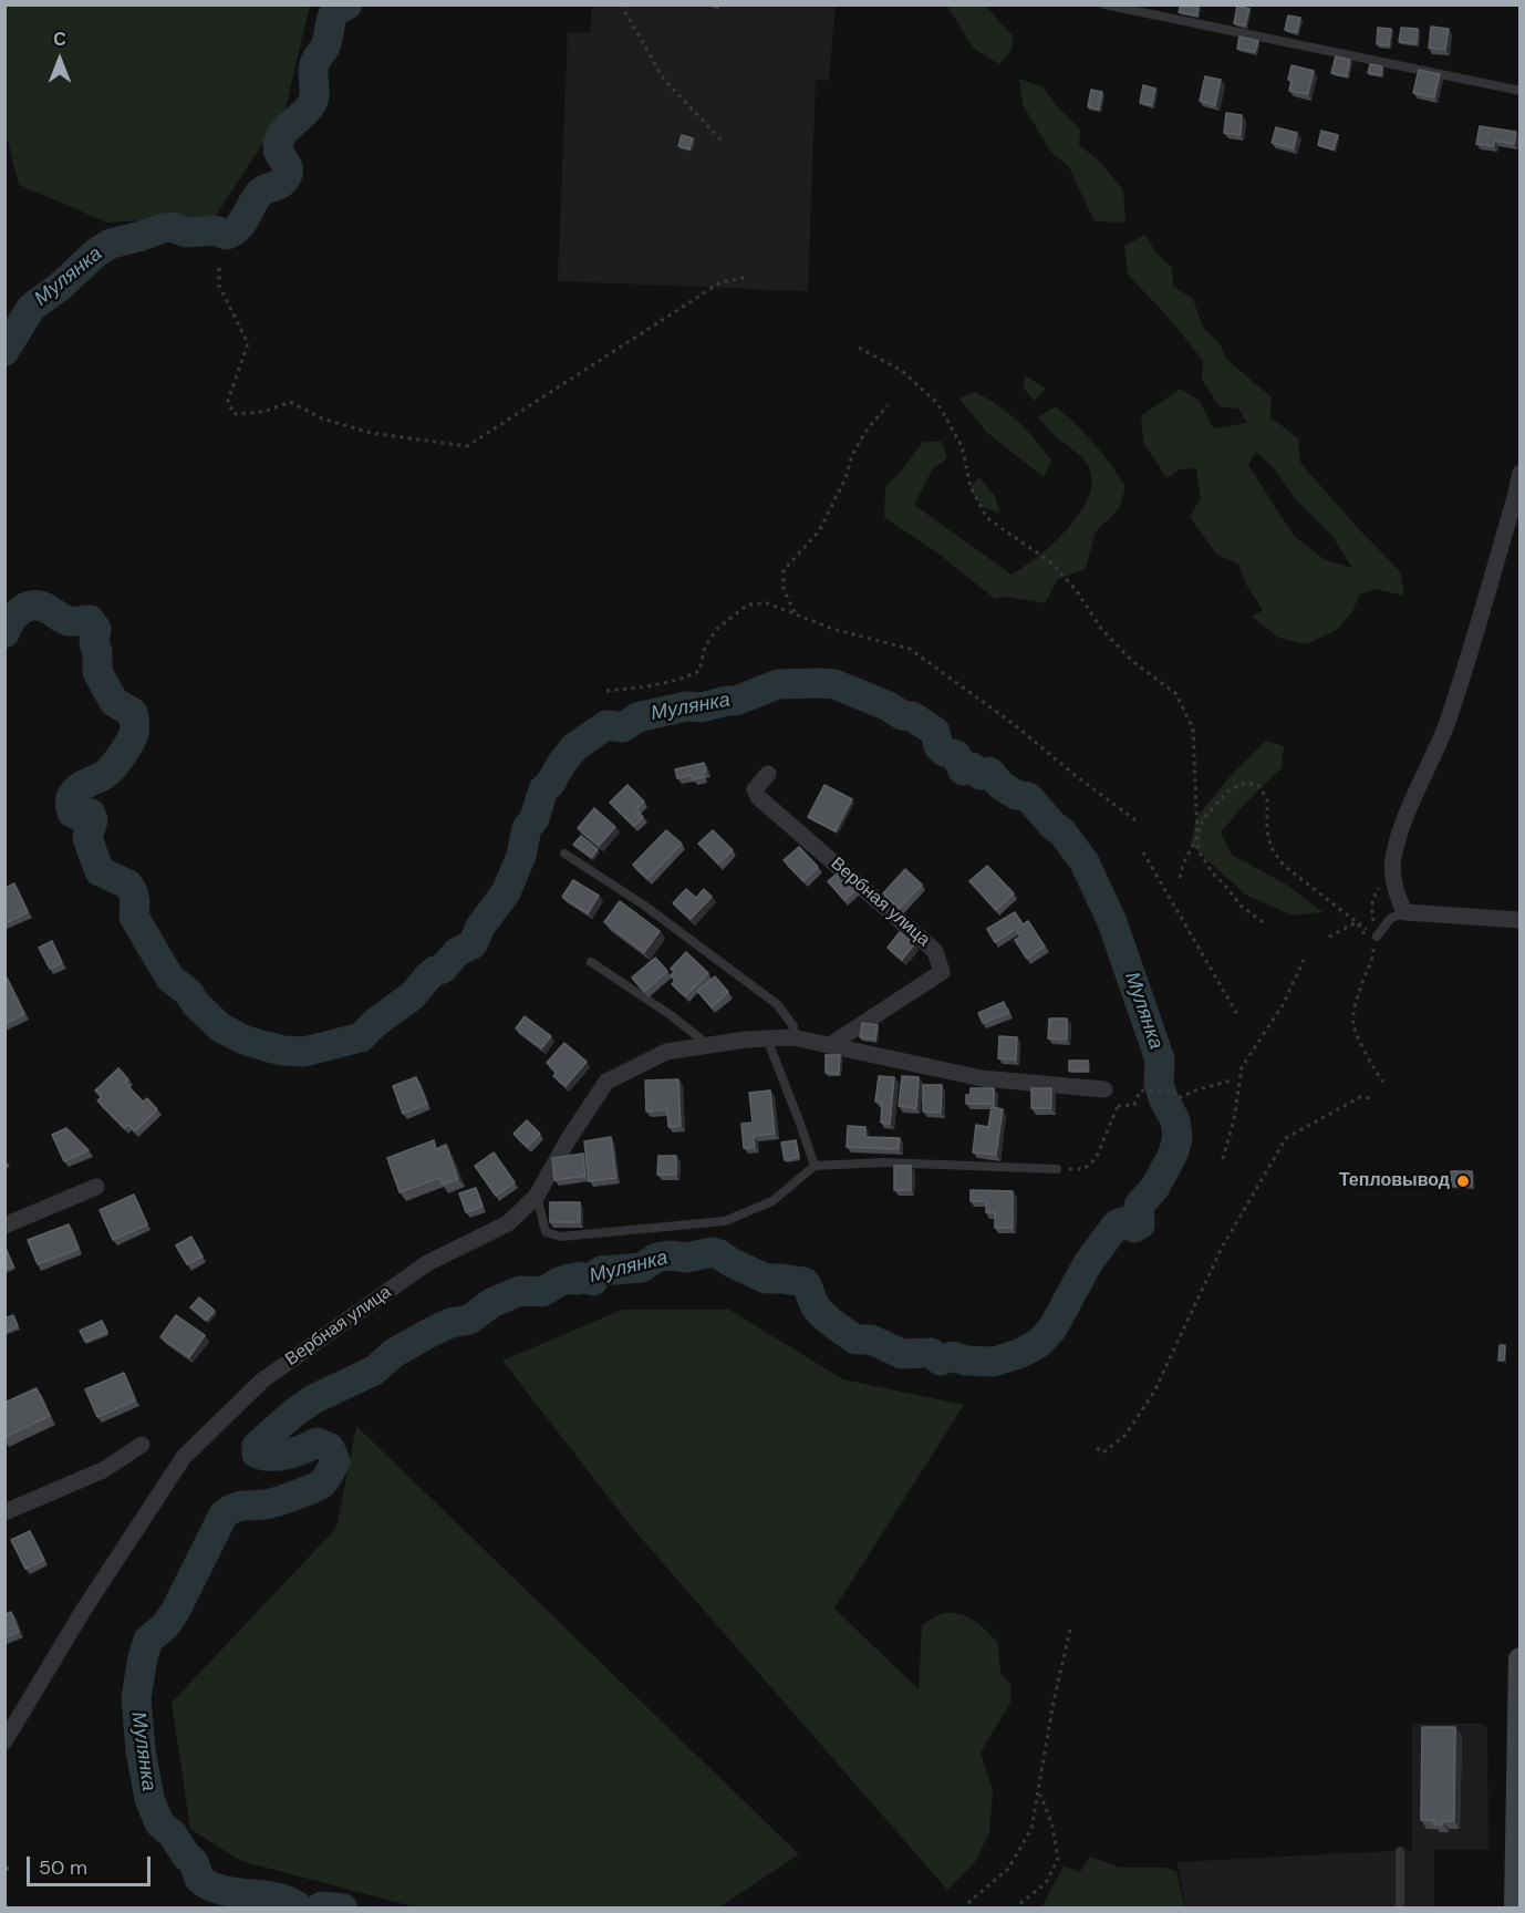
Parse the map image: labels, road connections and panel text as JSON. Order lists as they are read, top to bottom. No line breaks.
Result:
{"streets":{"street":["Вербная улица"]},"water":["Мулянка"],"places":["Тепловывод"],"scale_bar":"50 m","north":"top"}
